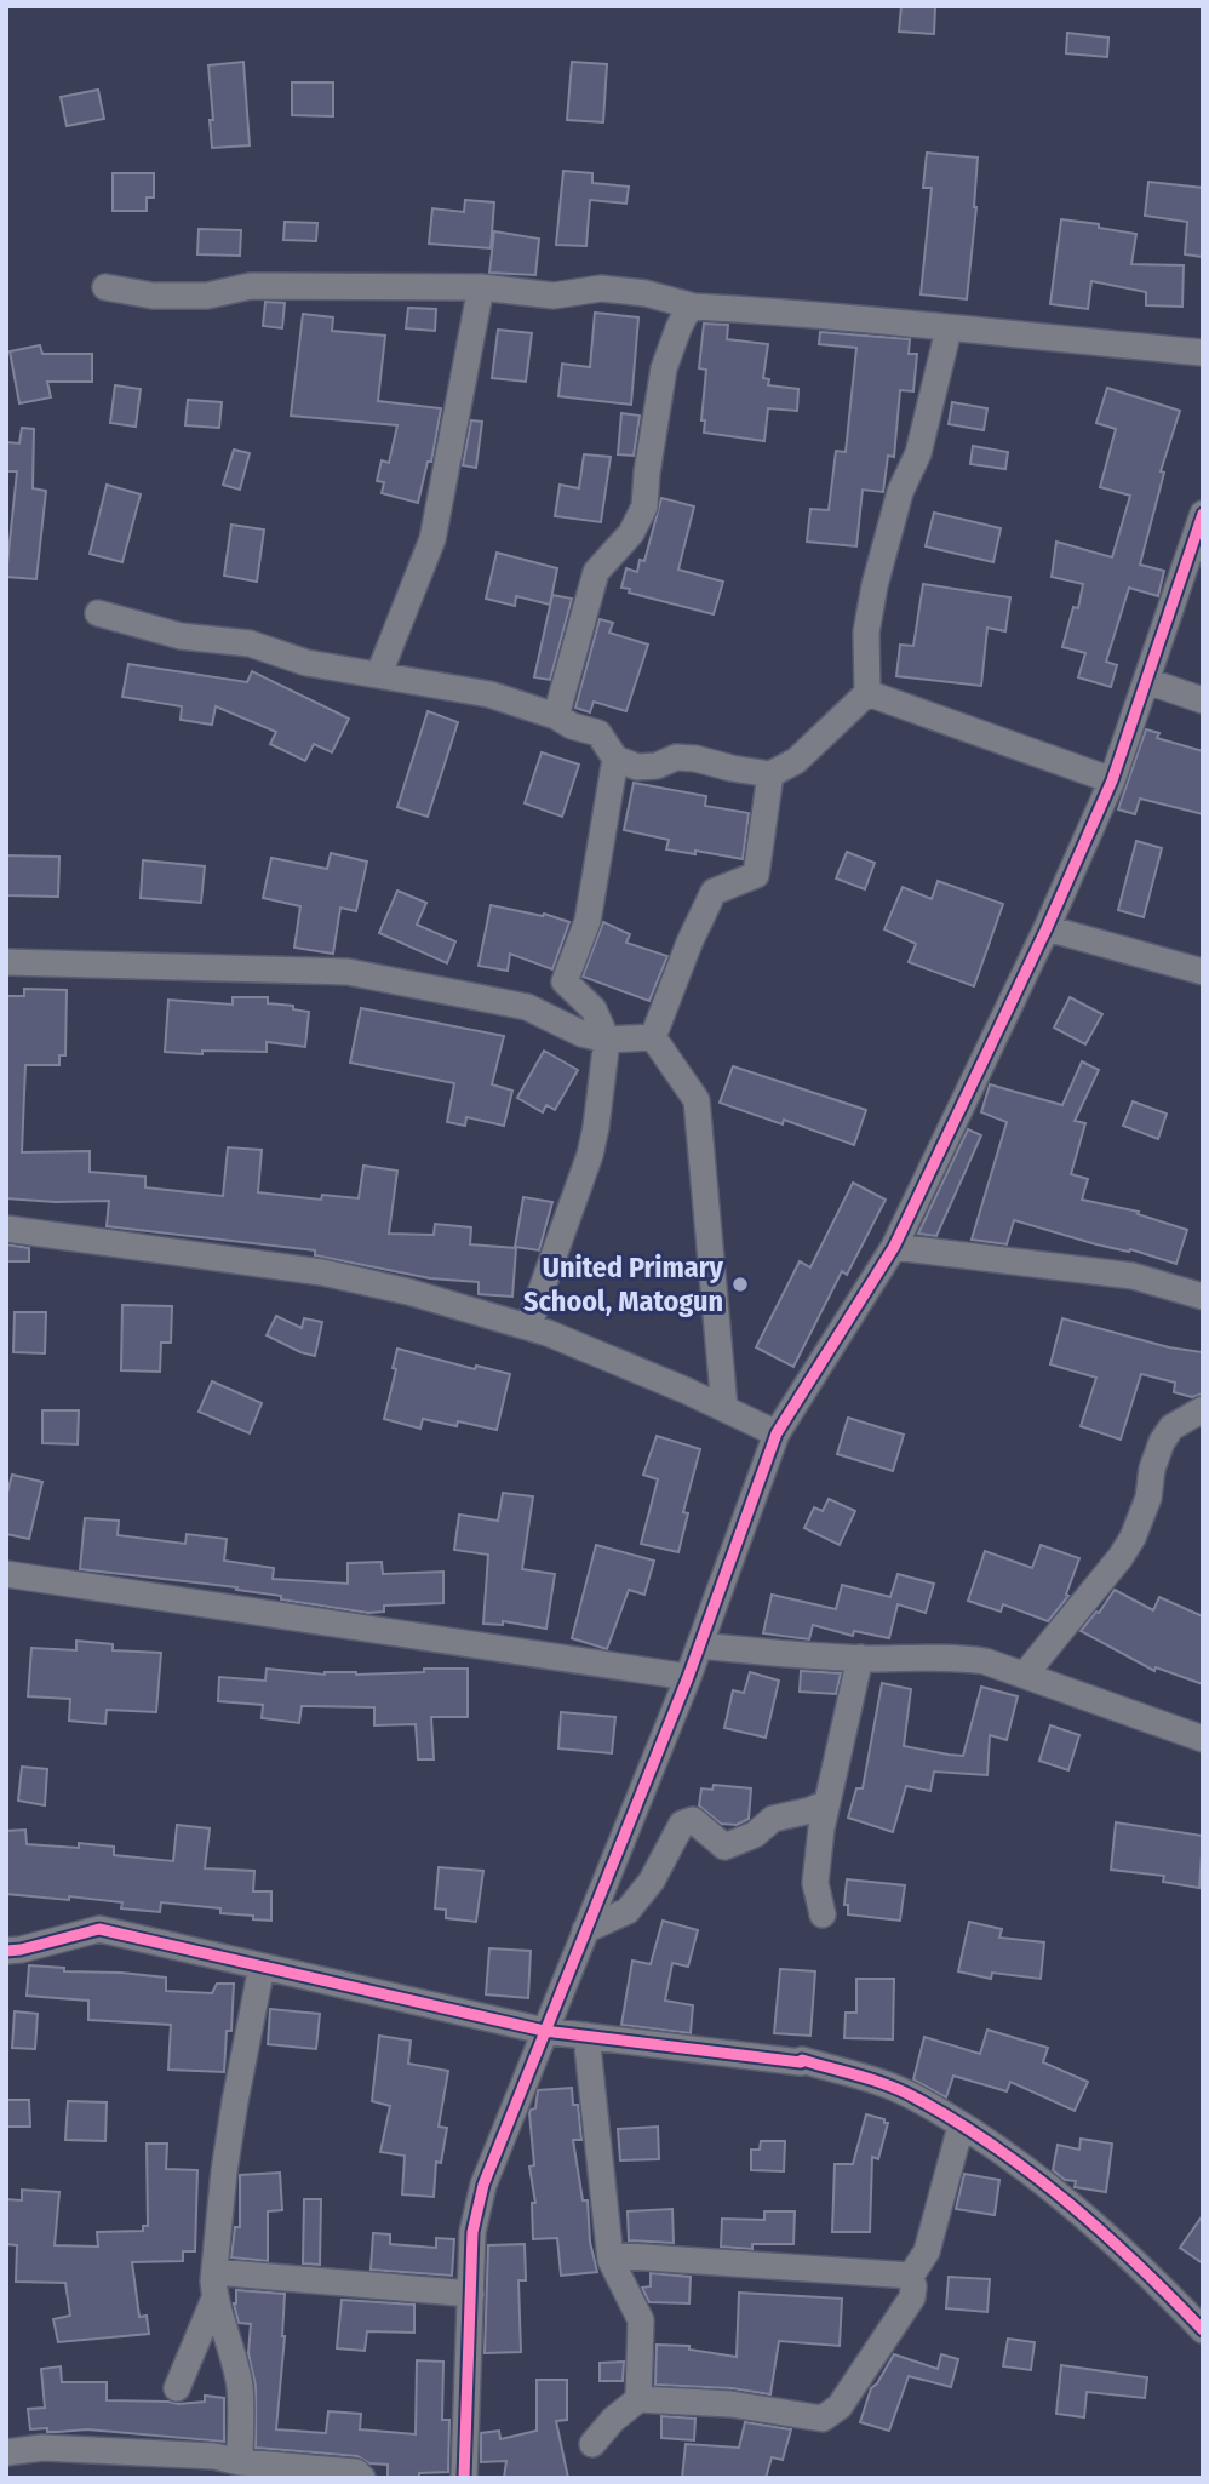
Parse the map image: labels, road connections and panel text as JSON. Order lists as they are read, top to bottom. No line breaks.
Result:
{"places":["United Primary School, Matogun"]}
